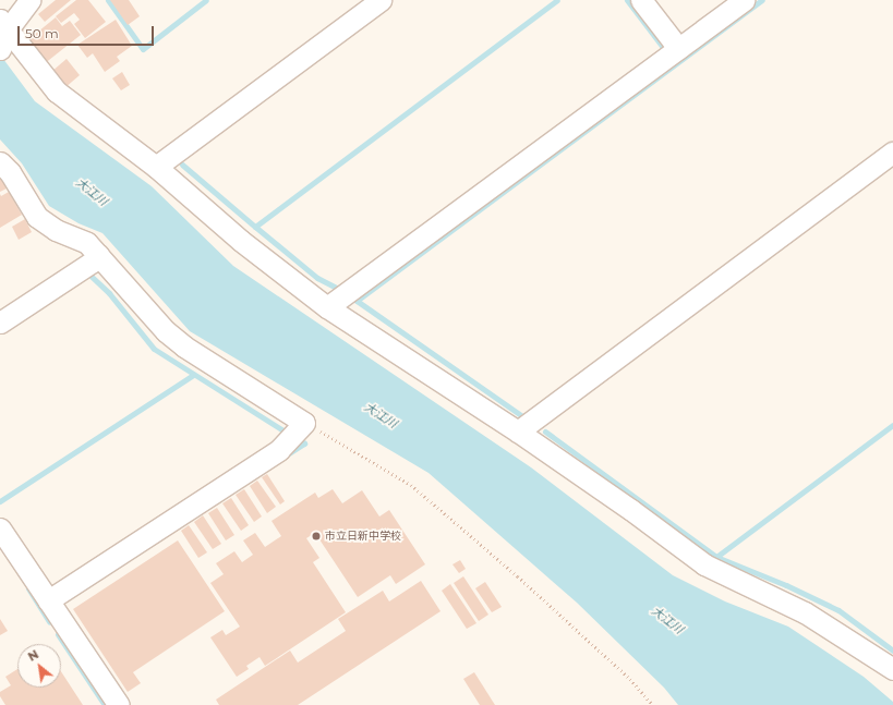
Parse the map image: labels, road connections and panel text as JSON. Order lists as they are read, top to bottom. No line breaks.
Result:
{"water":["大江川"],"places":["市立日新中学校"],"scale_bar":"50 m","north":"top left"}
